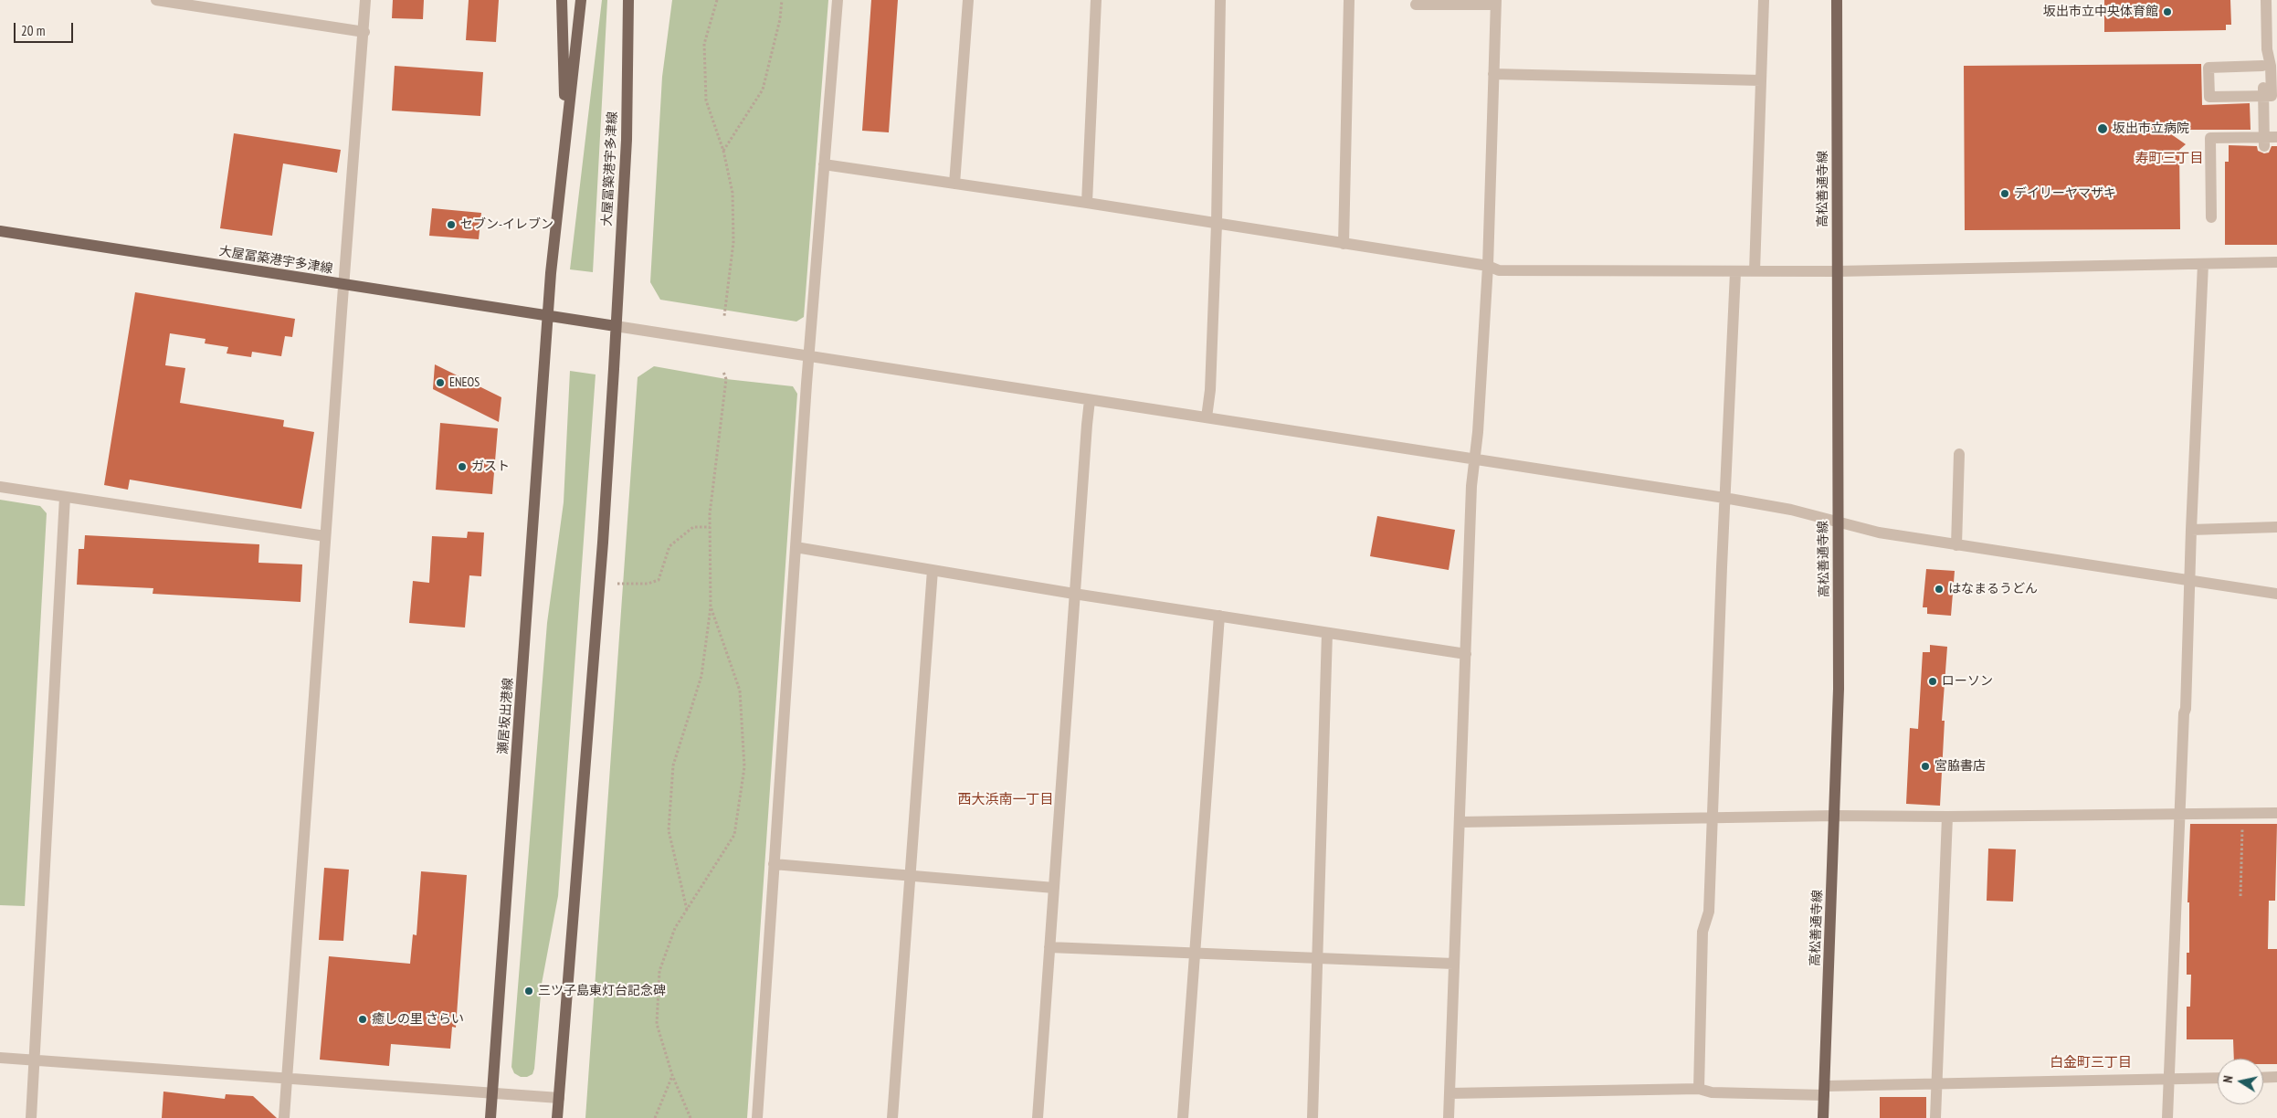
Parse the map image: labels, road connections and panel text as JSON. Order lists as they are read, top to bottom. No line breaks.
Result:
{"streets":{"main road":["大屋冨築港宇多津線","高松善通寺線","瀬居坂出港線"]},"crossings":[["大屋冨築港宇多津線","瀬居坂出港線"]],"districts":["寿町三丁目","西大浜南一丁目","白金町三丁目"],"places":["坂出市立中央体育館","坂出市立病院","デイリーヤマザキ","セブン-イレブン","ENEOS","ガスト","はなまるうどん","ローソン","宮脇書店","三ツ子島東灯台記念碑","癒しの里 さらい"],"scale_bar":"20 m","north":"left"}
